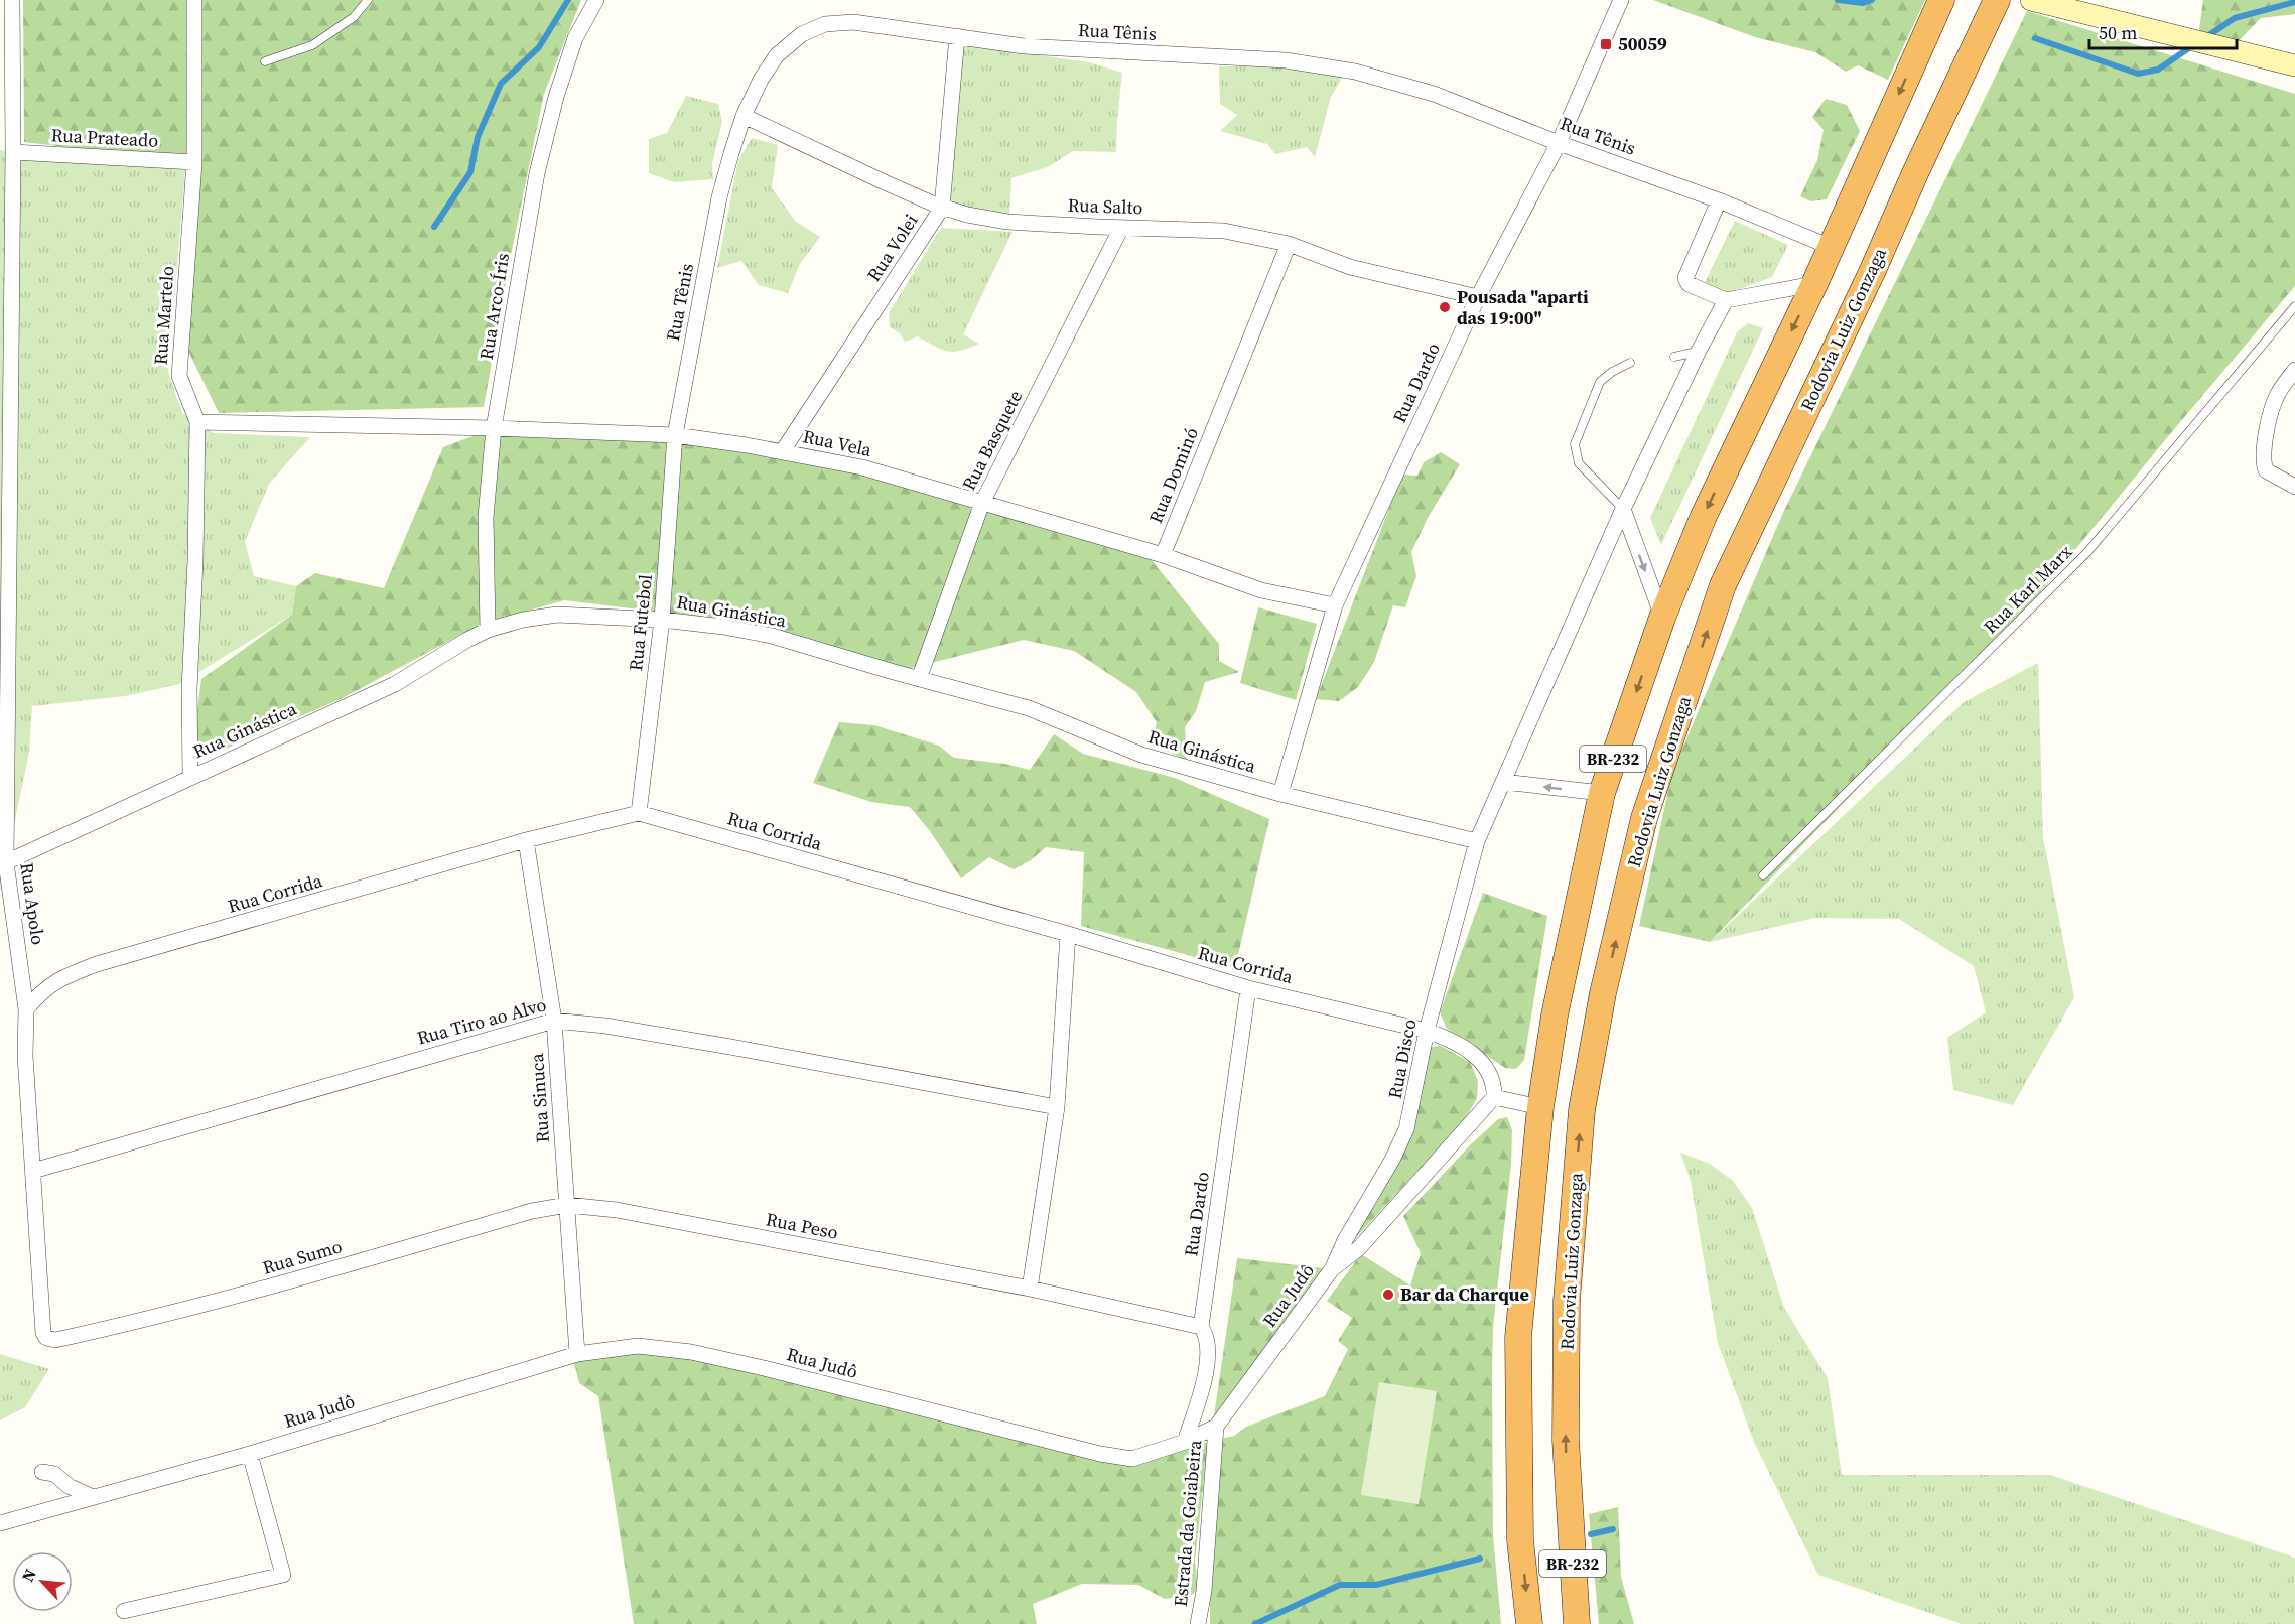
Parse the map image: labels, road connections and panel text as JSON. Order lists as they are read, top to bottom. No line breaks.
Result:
{"streets":{"highway":["Rodovia Luiz Gonzaga","BR-232"],"street":["Rua Tênis","Rua Prateado","Rua Salto","Rua Volei","Rua Arco-Íris","Rua Martelo","Rua Dardo","Rua Basquete","Rua Vela","Rua Dominó","Rua Ginástica","Rua Futebol","Rua Corrida","Rua Apolo","Rua Tiro ao Alvo","Rua Disco","Rua Sinuca","Rua Peso","Rua Sumo","Rua Judô","Estrada da Goiabeira"],"lane":["Rua Karl Marx"]},"crossings":[["Rua Tênis","Rua Salto"],["Rua Tênis","Rua Volei"],["Rua Tênis","Rua Dardo"],["Rua Tênis","Rua Vela"],["Rua Tênis","Rua Futebol"],["Rua Tênis","BR-232"],["Rua Prateado","Rua Martelo"],["Rua Prateado","Rua Apolo"],["Rua Salto","Rua Volei"],["Rua Salto","Rua Dardo"],["Rua Salto","Rua Basquete"],["Rua Salto","Rua Dominó"],["Rua Volei","Rua Vela"],["Rua Arco-Íris","Rua Vela"],["Rua Arco-Íris","Rua Ginástica"],["Rua Martelo","Rua Vela"],["Rua Martelo","Rua Ginástica"],["Rua Dardo","Rua Ginástica"],["Rua Dardo","Rua Corrida"],["Rua Dardo","Rua Peso"],["Rua Dardo","Rua Judô"],["Rua Basquete","Rua Vela"],["Rua Basquete","Rua Ginástica"],["Rua Vela","Rua Dominó"],["Rua Vela","Rua Futebol"],["Rua Ginástica","Rua Futebol"],["Rua Ginástica","Rua Apolo"],["Rua Ginástica","Rua Disco"],["Rua Futebol","Rua Corrida"],["Rua Corrida","Rua Apolo"],["Rua Corrida","Rua Disco"],["Rua Corrida","Rua Sinuca"],["Rua Corrida","Rua Judô"],["Rua Apolo","Rua Tiro ao Alvo"],["Rua Apolo","Rua Sumo"],["Rua Tiro ao Alvo","Rua Sinuca"],["Rua Disco","Rua Judô"],["Rua Sinuca","Rua Peso"],["Rua Sinuca","Rua Sumo"],["Rua Sinuca","Rua Judô"],["Rua Peso","Rua Sumo"],["Rua Judô","Estrada da Goiabeira"]],"places":{"transit":["50059"],"other":["Pousada \"aparti das 19:00\"","Bar da Charque"]},"scale_bar":"50 m","north":"top left"}
